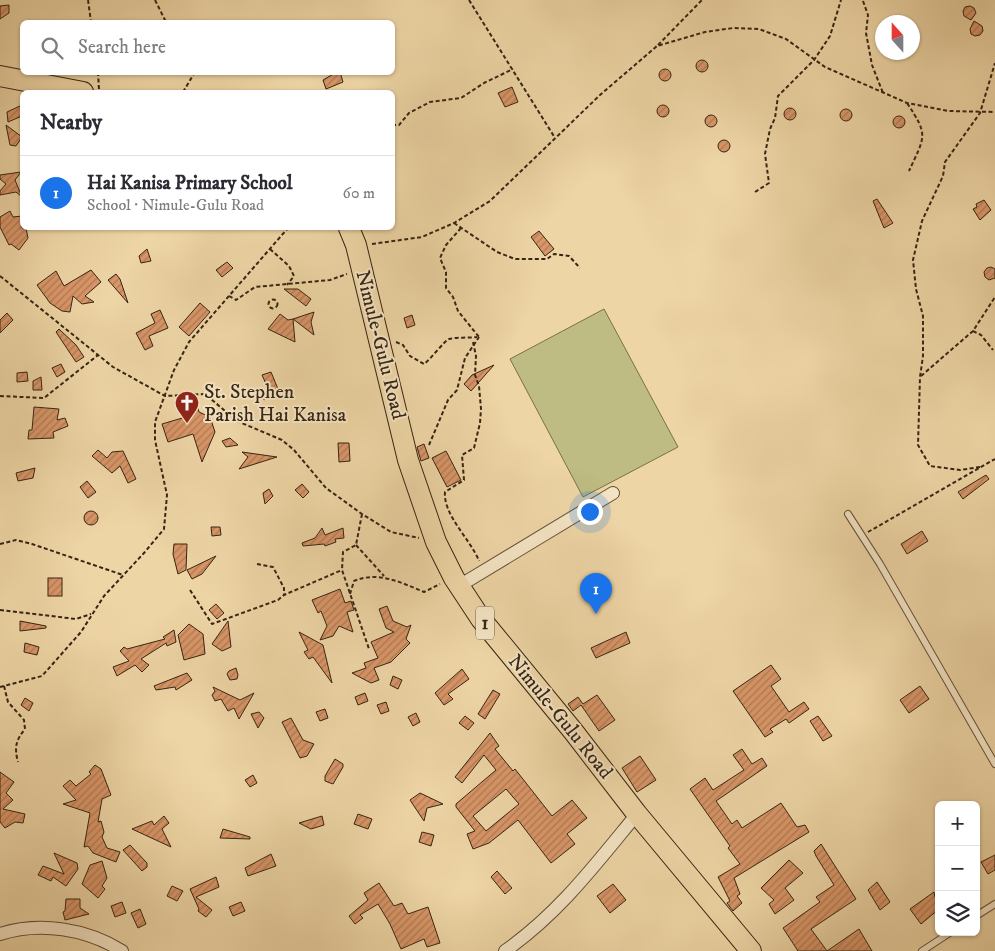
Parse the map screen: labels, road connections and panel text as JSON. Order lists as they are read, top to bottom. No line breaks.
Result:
{"streets":{"main road":["Nimule-Gulu Road","1"]},"places":{"church":["St. Stephen Parish Hai Kanisa"]},"north":"top","page":{"search":"Search here","heading":"Nearby","list":[{"mark":"1","name":"Hai Kanisa Primary School","note":"School · Nimule-Gulu Road","value":"60 m"}],"pins":"1","map_buttons":["+","−"]}}
